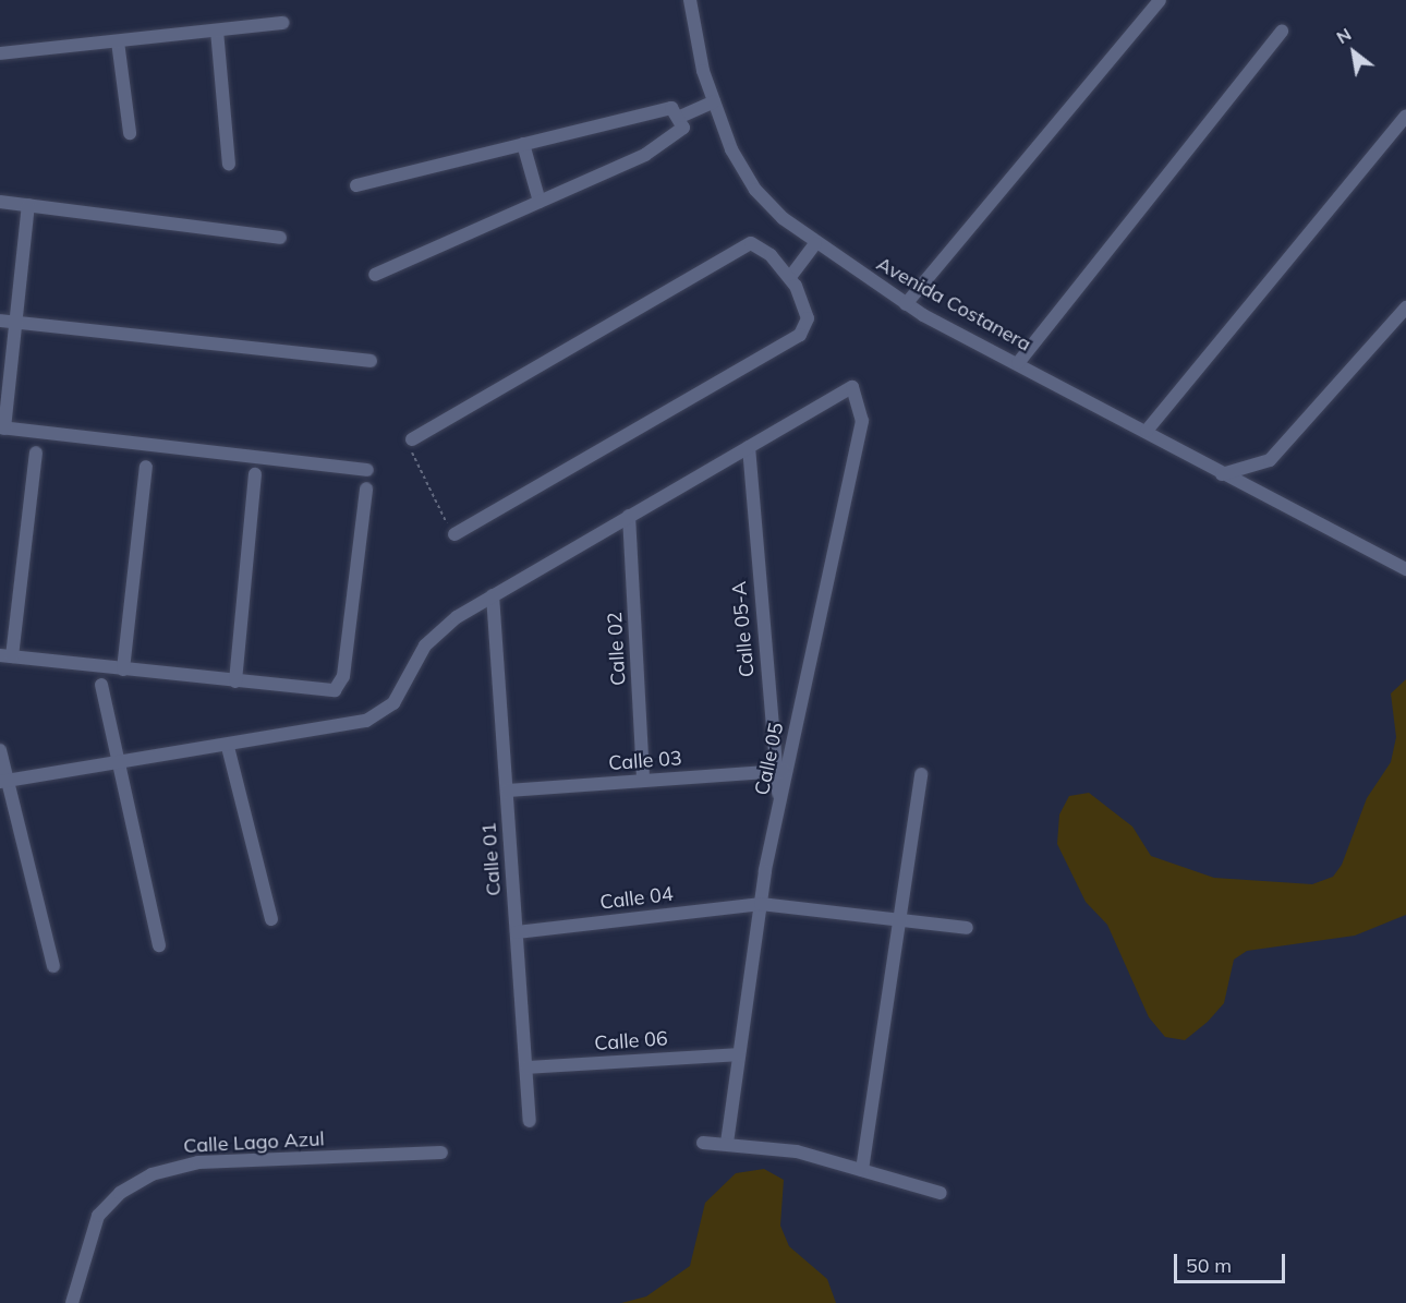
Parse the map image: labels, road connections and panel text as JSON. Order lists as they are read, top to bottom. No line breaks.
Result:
{"streets":{"street":["Avenida Costanera","Calle 05-A","Calle 02","Calle 05","Calle 03","Calle 01","Calle 04","Calle 06","Calle Lago Azul"]},"crossings":[["Calle 05-A","Calle 05"],["Calle 05-A","Calle 03"],["Calle 02","Calle 03"],["Calle 05","Calle 03"],["Calle 05","Calle 04"],["Calle 05","Calle 06"],["Calle 03","Calle 01"],["Calle 01","Calle 04"],["Calle 01","Calle 06"]],"scale_bar":"50 m","north":"top left"}
